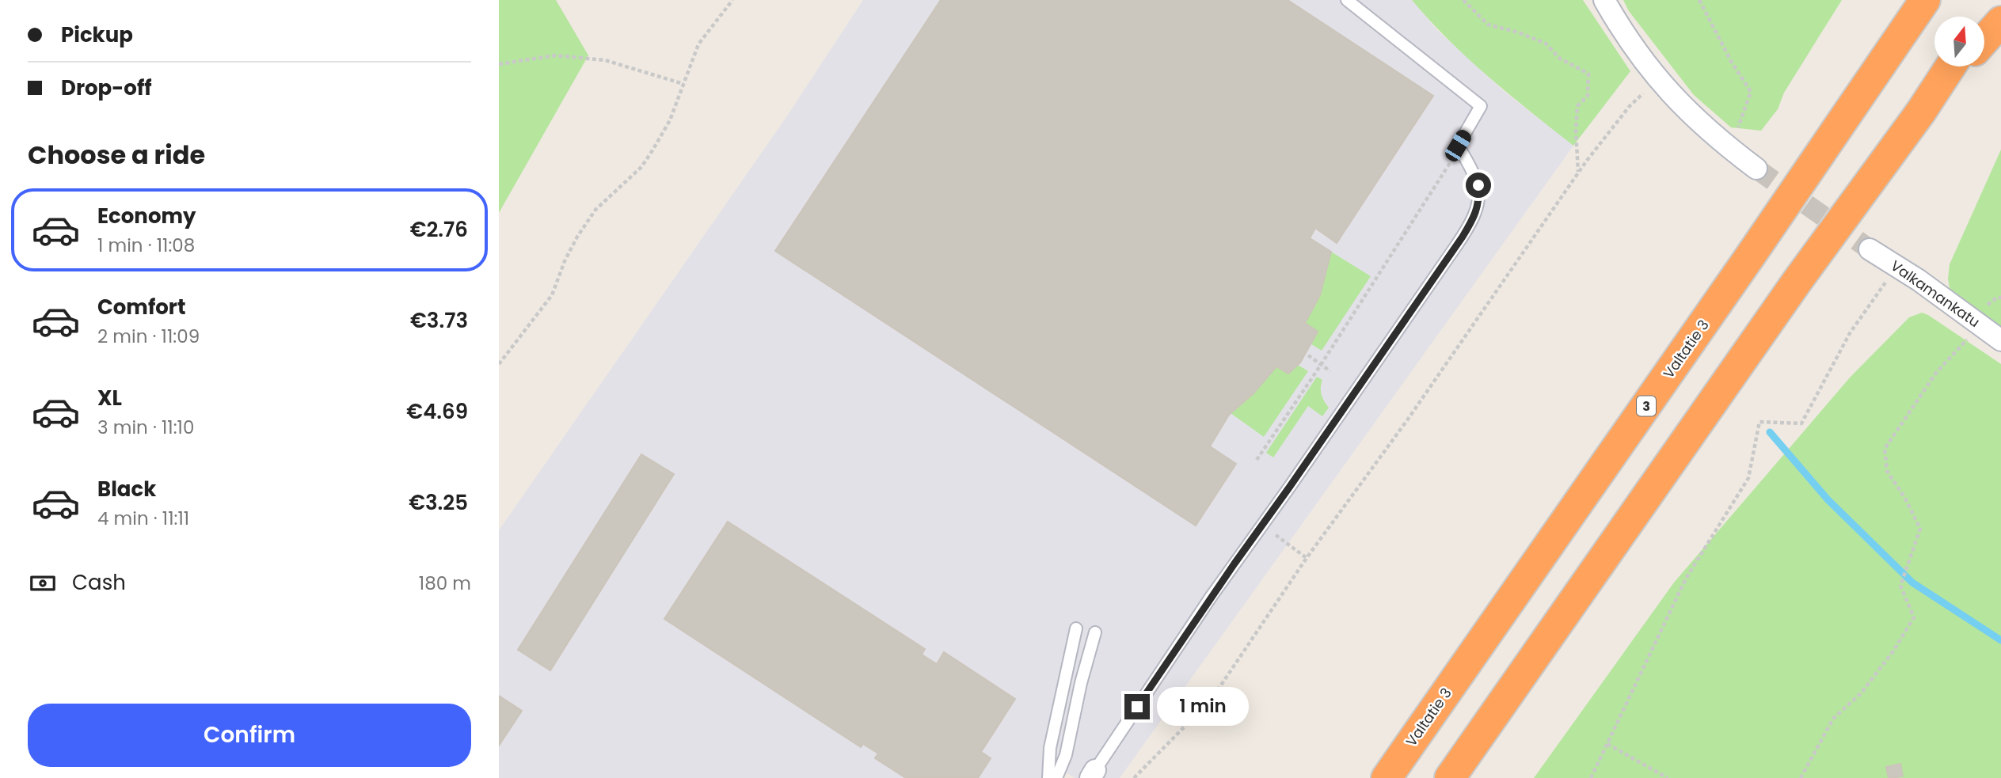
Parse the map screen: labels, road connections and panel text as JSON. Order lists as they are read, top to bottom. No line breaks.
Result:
{"streets":{"highway":["Valtatie 3","3"],"street":["Valkamankatu"]},"north":"top","page":{"banner":["Pickup","Drop-off"],"heading":"Choose a ride","list":[{"name":"Economy","note":"1 min · 11:08","value":"€2.76"},{"name":"Comfort","note":"2 min · 11:09","value":"€3.73"},{"name":"XL","note":"3 min · 11:10","value":"€4.69"},{"name":"Black","note":"4 min · 11:11","value":"€3.25"}],"pay":["Cash","180 m"],"bubble":"1 min","buttons":"Confirm"}}
